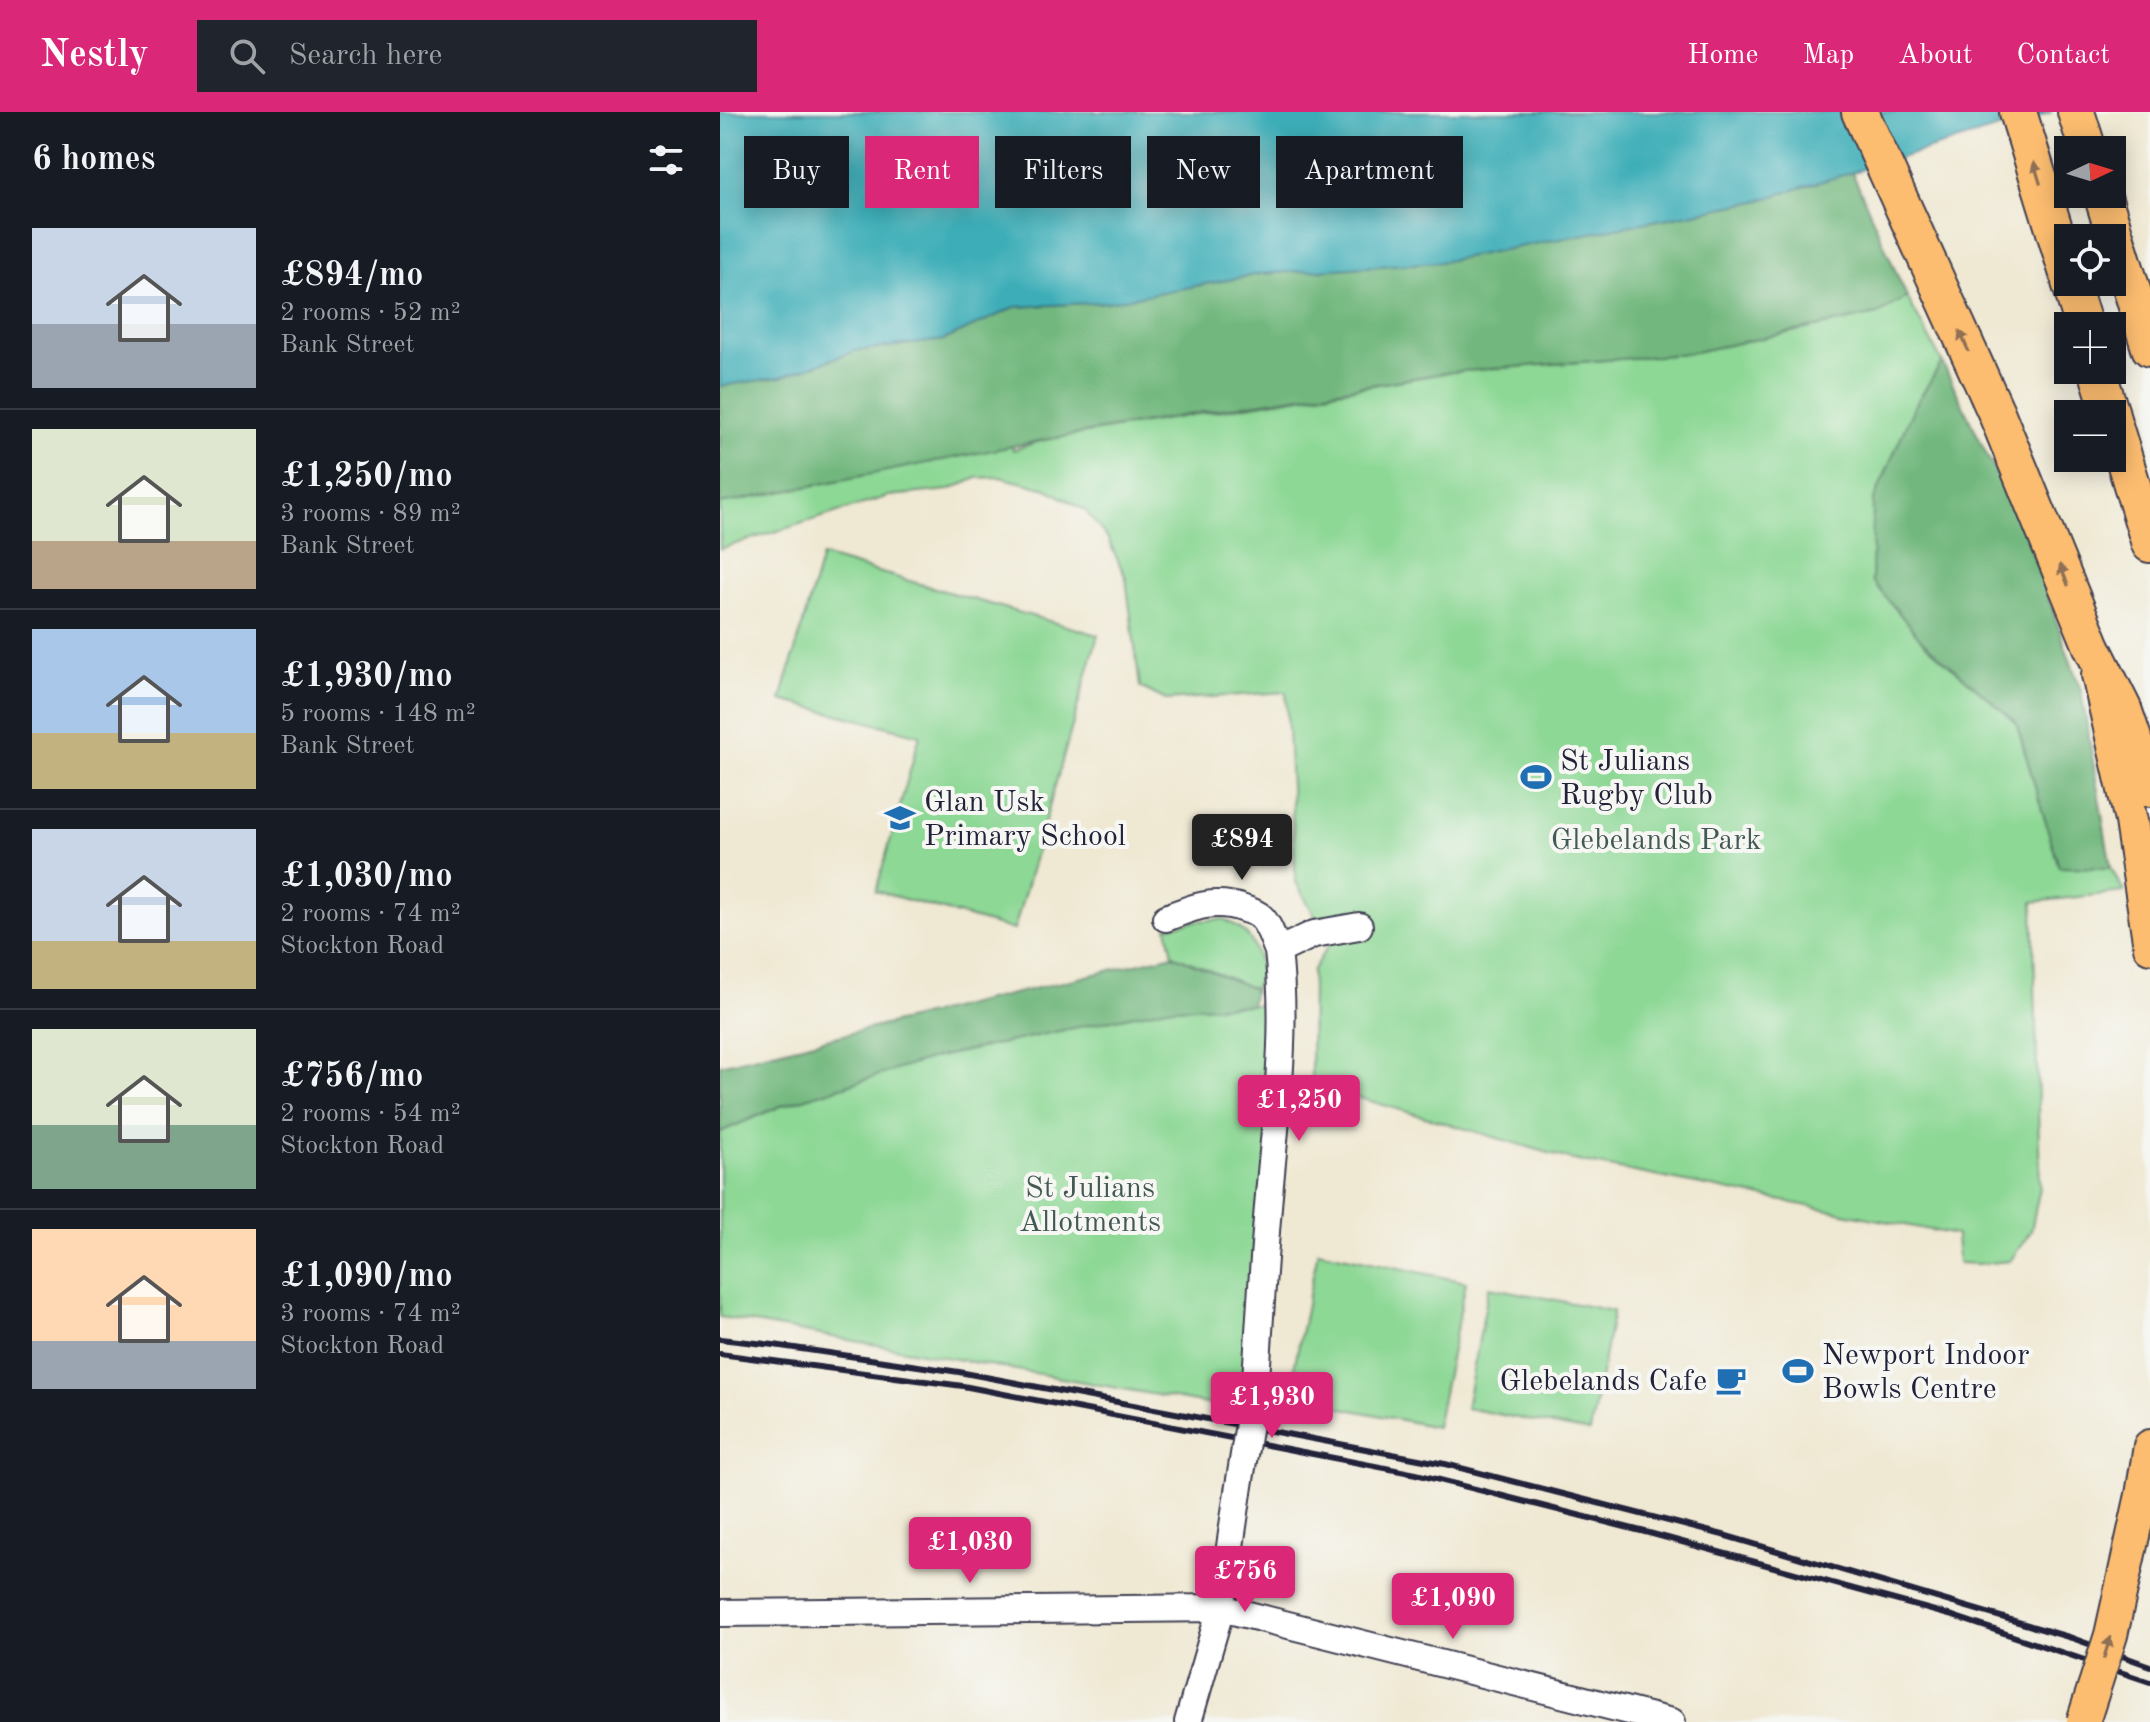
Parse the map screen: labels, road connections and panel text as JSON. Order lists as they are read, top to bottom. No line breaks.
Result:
{"parks":["Glebelands Park","St Julians Allotments"],"places":{"sports":["St Julians Rugby Club","Newport Indoor Bowls Centre"],"school or university":["Glan Usk Primary School"],"cafe":["Glebelands Cafe"]},"north":"right","page":{"header":"Nestly","search":"Search here","nav":["Home","Map","About","Contact"],"heading":"6 homes","map_buttons":["+","−"],"chip":["Buy","Rent","Filters","New","Apartment"],"list":[{"name":"£894/mo","note":"2 rooms · 52 m² · Bank Street"},{"name":"£1,250/mo","note":"3 rooms · 89 m² · Bank Street"},{"name":"£1,930/mo","note":"5 rooms · 148 m² · Bank Street"},{"name":"£1,030/mo","note":"2 rooms · 74 m² · Stockton Road"},{"name":"£756/mo","note":"2 rooms · 54 m² · Stockton Road"},{"name":"£1,090/mo","note":"3 rooms · 74 m² · Stockton Road"}],"price":["£894","£1,250","£1,930","£1,030","£756","£1,090"]}}
